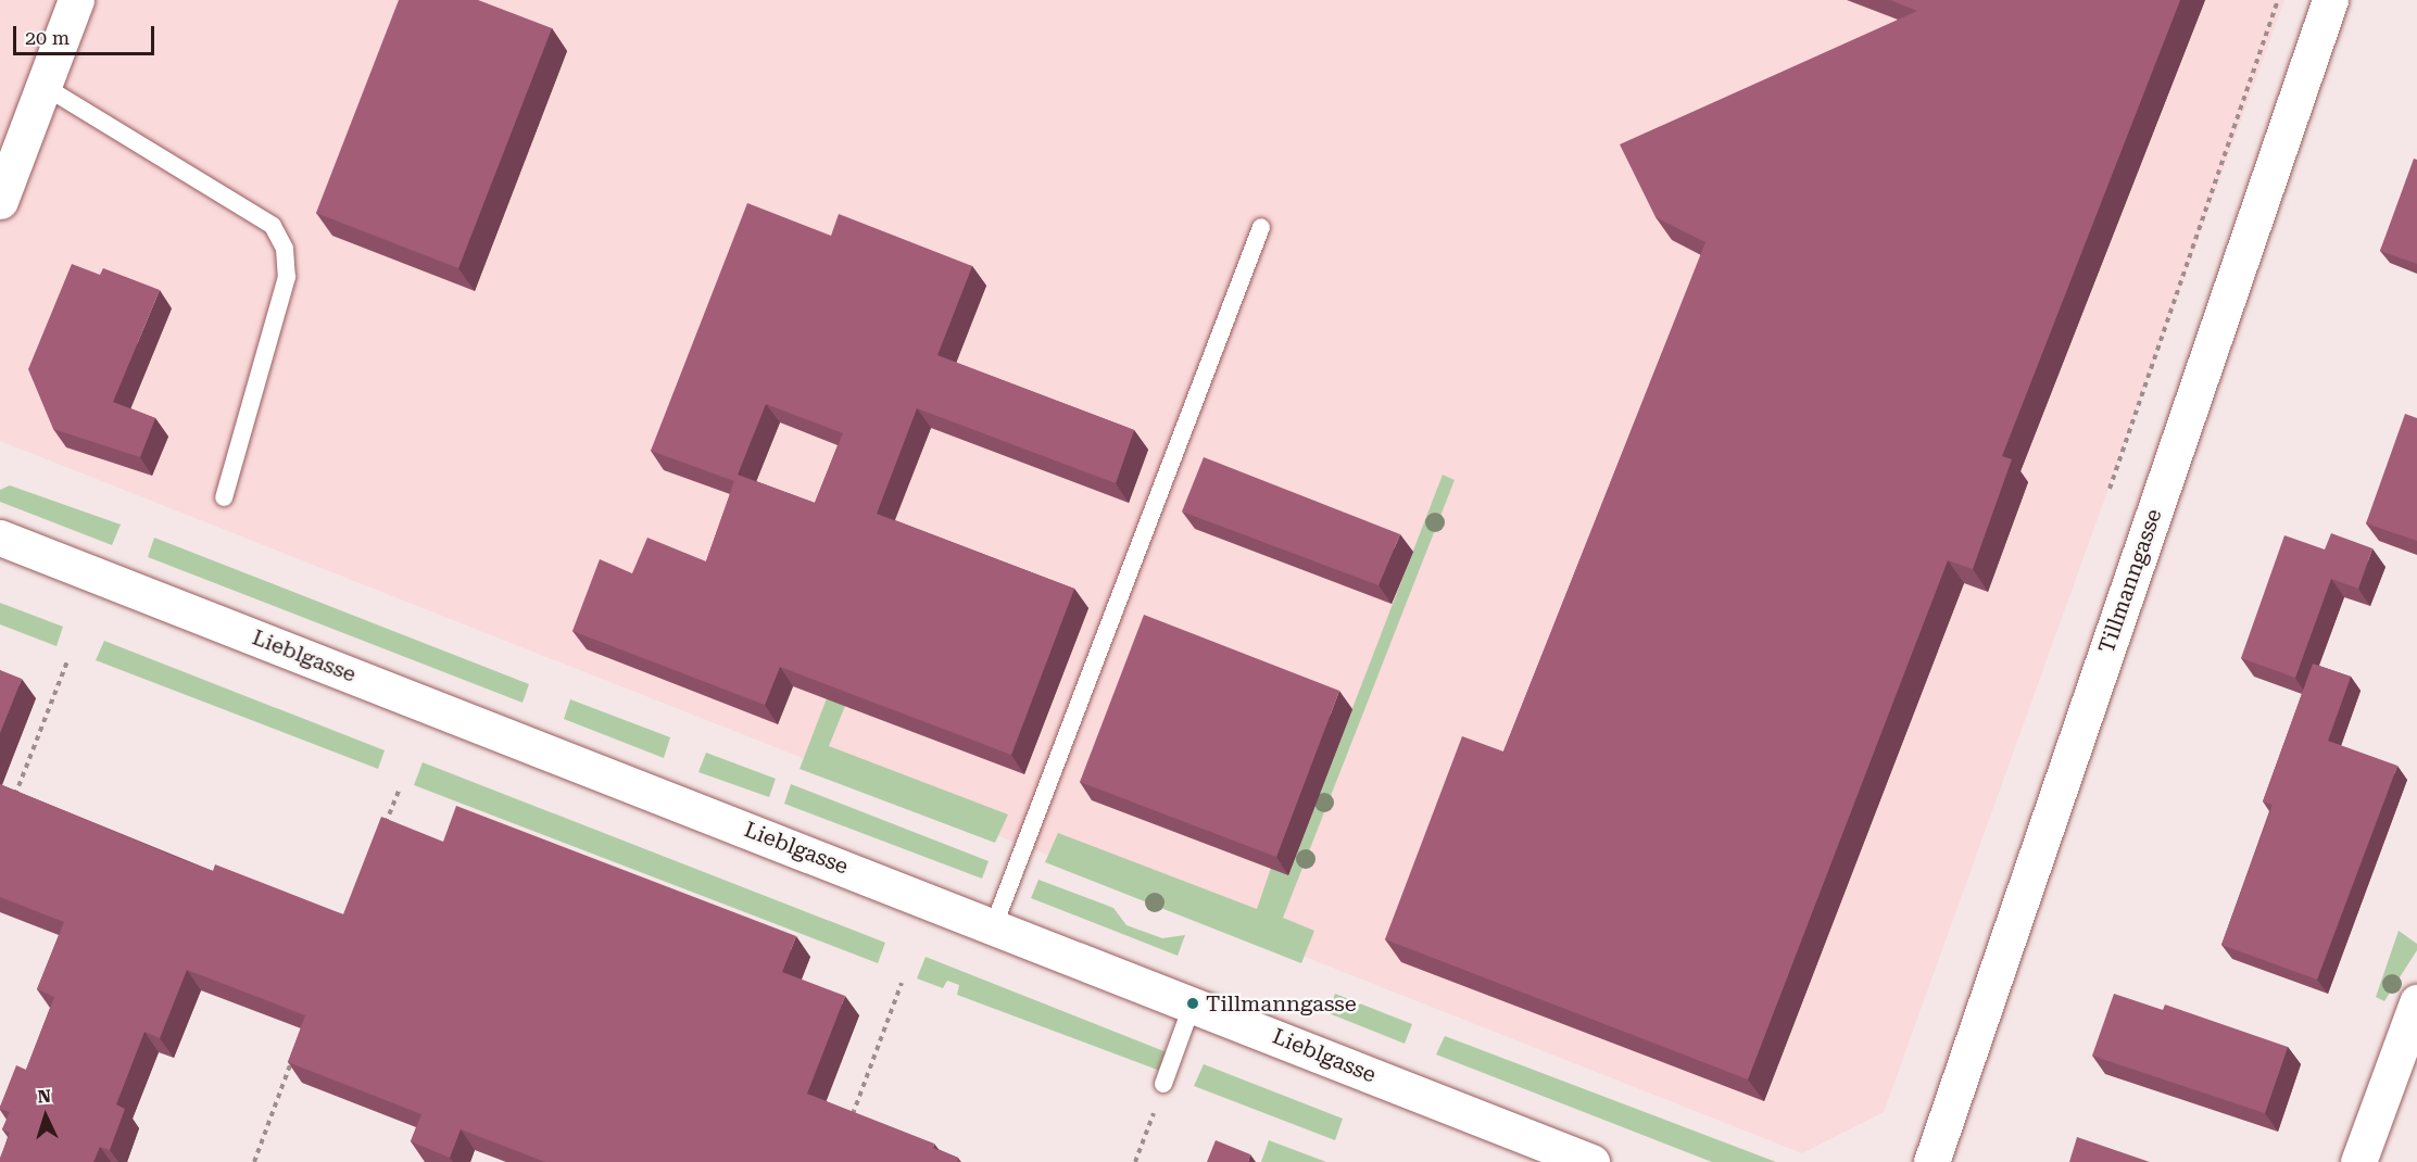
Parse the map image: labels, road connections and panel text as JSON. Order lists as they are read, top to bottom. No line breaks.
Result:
{"streets":{"street":["Tillmanngasse","Lieblgasse"]},"places":["Tillmanngasse"],"scale_bar":"20 m","north":"top"}
